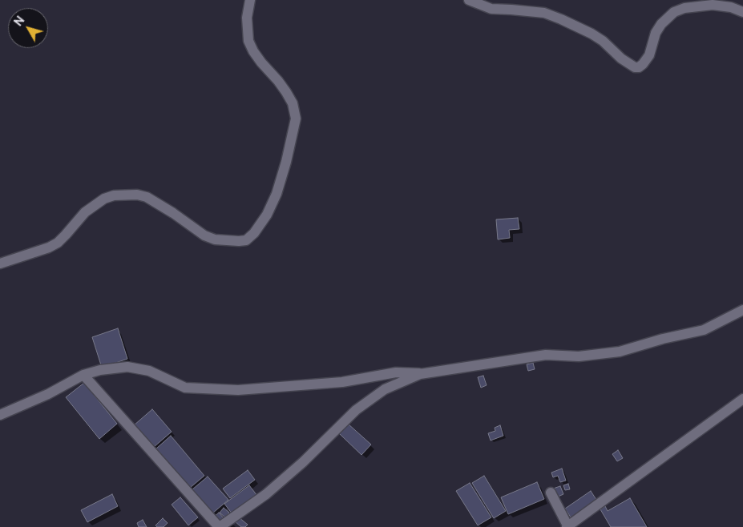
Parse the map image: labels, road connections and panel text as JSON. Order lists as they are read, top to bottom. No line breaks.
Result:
{"north":"top left"}
